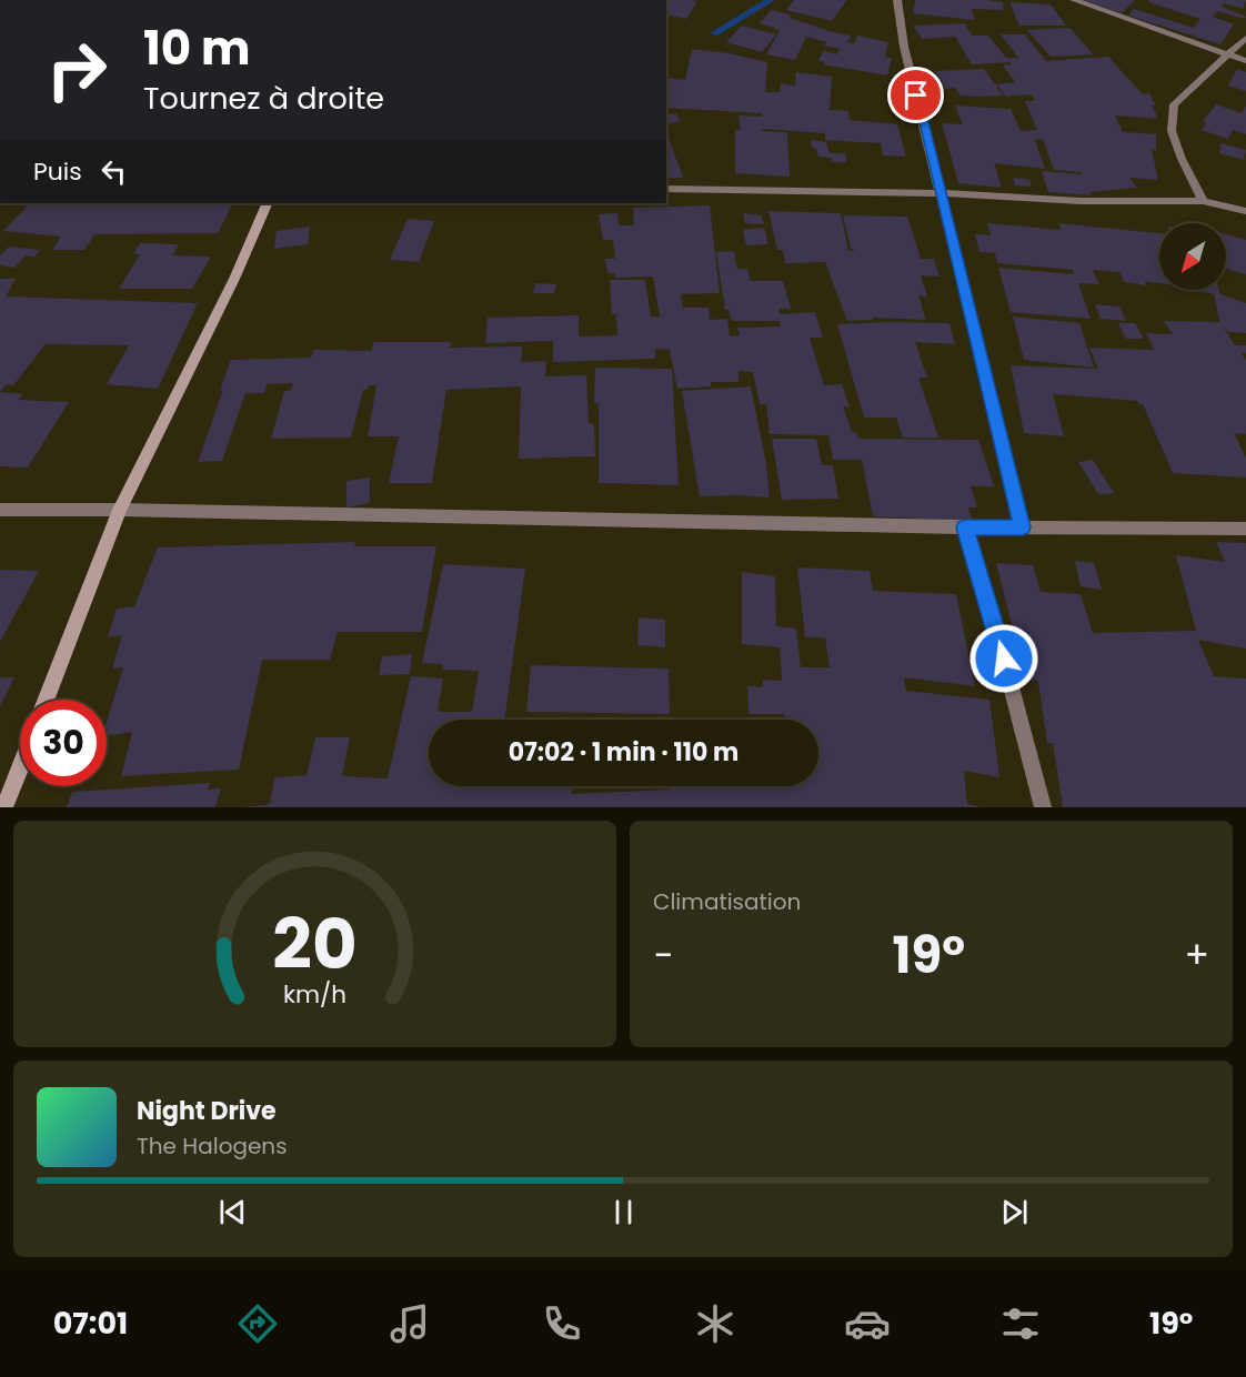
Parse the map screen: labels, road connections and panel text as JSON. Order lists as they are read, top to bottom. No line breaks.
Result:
{"north":"bottom left","page":{"turn":["10 m","Tournez à droite"],"then":"Puis","limit":"30","trip":"07:02 · 1 min · 110 m","tile":"Climatisation","heat":["−","19°","+"],"song":["Night Drive","The Halogens"],"tabs":["07:01","19°"],"gauge":["20","km/h"]}}
